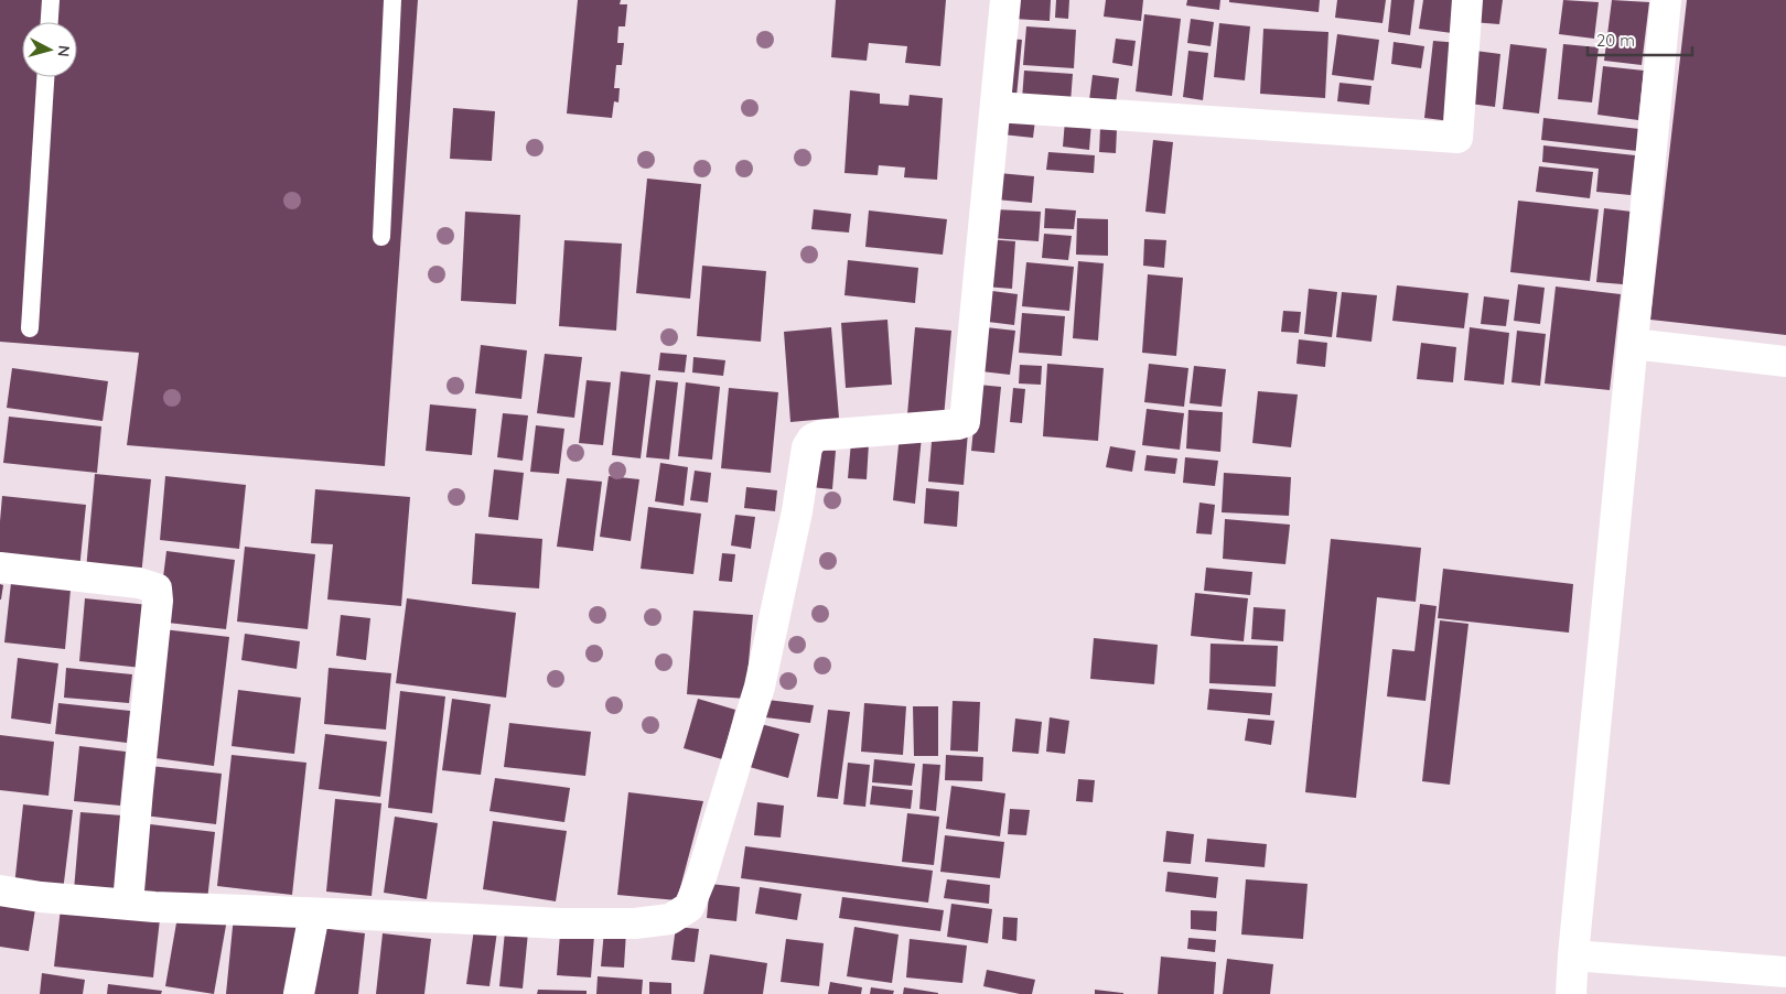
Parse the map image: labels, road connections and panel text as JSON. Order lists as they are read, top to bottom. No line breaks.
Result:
{"scale_bar":"20 m","north":"right"}
